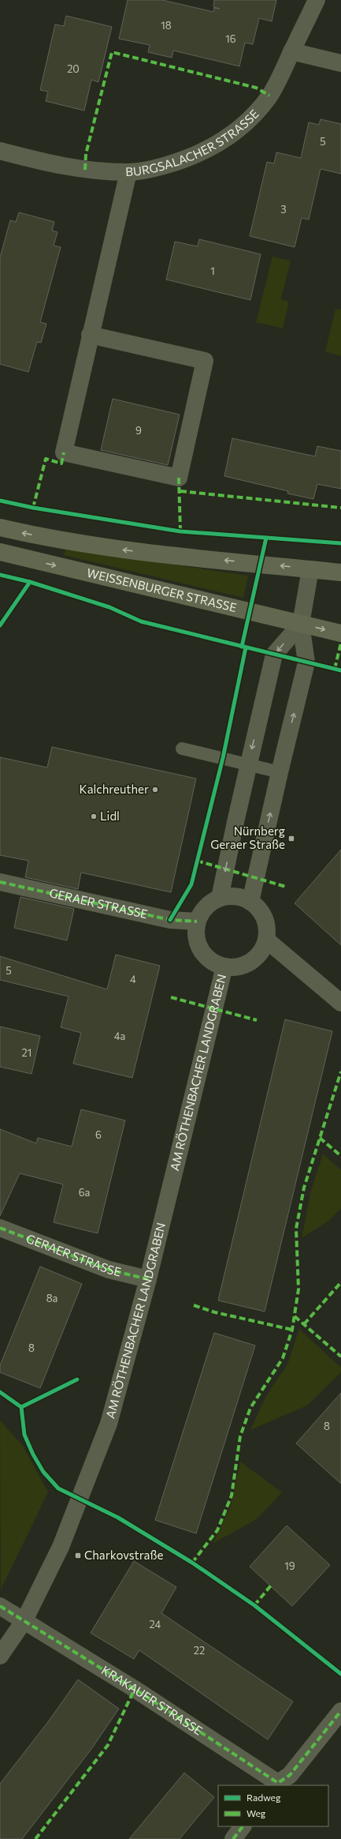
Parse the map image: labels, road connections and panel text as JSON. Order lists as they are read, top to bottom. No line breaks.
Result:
{"streets":{"main road":["WEISSENBURGER STRASSE"],"street":["BURGSALACHER STRASSE","GERAER STRASSE","AM RÖTHENBACHER LANDGRABEN","KRAKAUER STRASSE"]},"crossings":[["GERAER STRASSE","AM RÖTHENBACHER LANDGRABEN"],["AM RÖTHENBACHER LANDGRABEN","KRAKAUER STRASSE"]],"places":{"other":["Kalchreuther","Lidl"],"transit":["Nürnberg Geraer Straße","Charkovstraße"]},"house_numbers":["18","16","20","5","3","1","9","5","4","4a","21","6","6a","8a","8","8","19","24","22"],"legend":["Radweg","Weg"]}
